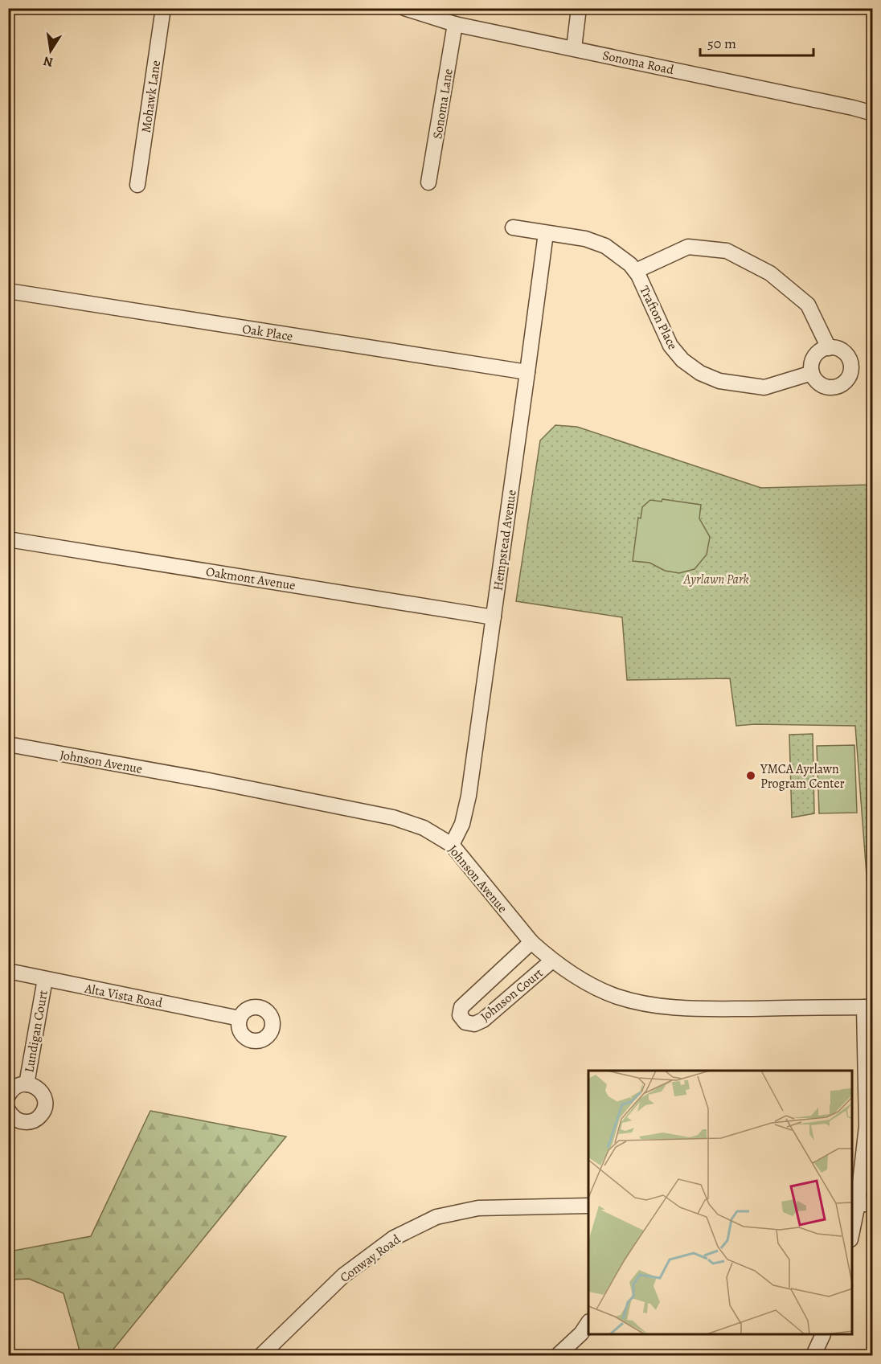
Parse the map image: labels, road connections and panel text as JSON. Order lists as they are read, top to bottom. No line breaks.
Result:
{"streets":{"street":["Sonoma Road","Mohawk Lane","Sonoma Lane","Trafton Place","Oak Place","Hempstead Avenue","Oakmont Avenue","Johnson Avenue","Johnson Court","Alta Vista Road","Lundigan Court","Conway Road"]},"crossings":[["Sonoma Road","Sonoma Lane"],["Trafton Place","Hempstead Avenue"],["Oak Place","Hempstead Avenue"],["Hempstead Avenue","Oakmont Avenue"],["Hempstead Avenue","Johnson Avenue"],["Johnson Avenue","Johnson Court"],["Alta Vista Road","Lundigan Court"]],"parks":["Ayrlawn Park"],"places":["YMCA Ayrlawn Program Center"],"scale_bar":"50 m","north":"bottom"}
